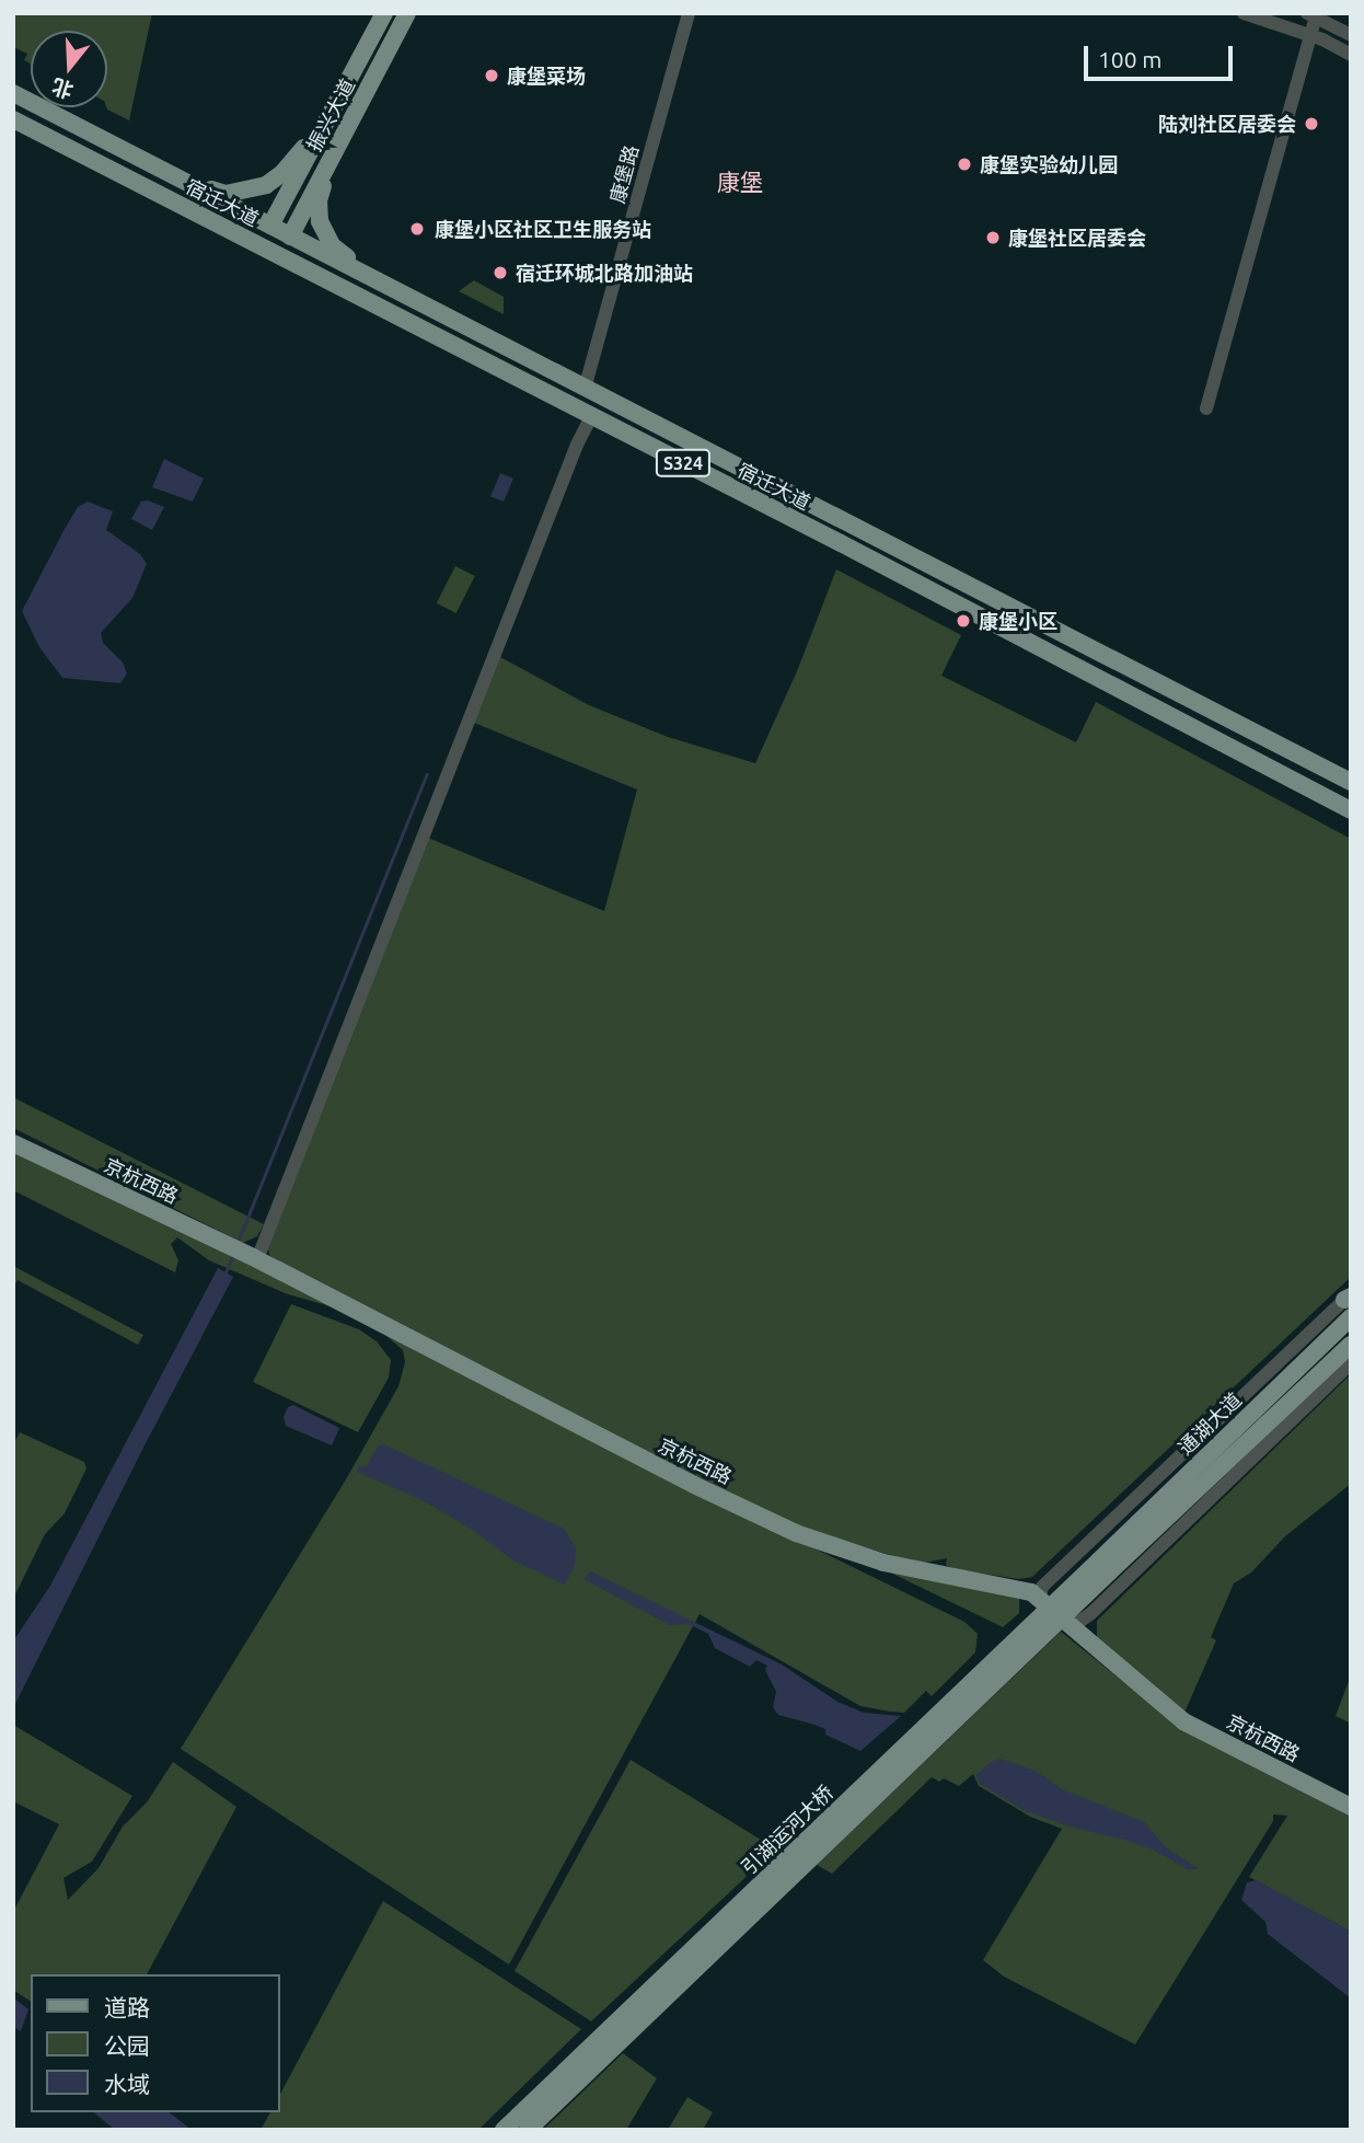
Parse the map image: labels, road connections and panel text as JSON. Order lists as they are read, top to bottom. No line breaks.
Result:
{"streets":{"main road":["振兴大道","宿迁大道","S324","京杭西路","通湖大道","引湖运河大桥"],"street":["康堡路"]},"crossings":[["振兴大道","宿迁大道"],["康堡路","宿迁大道"],["通湖大道","引湖运河大桥"]],"districts":["康堡"],"places":["康堡菜场","陆刘社区居委会","康堡实验幼儿园","康堡小区社区卫生服务站","康堡社区居委会","宿迁环城北路加油站","康堡小区"],"legend":["道路","公园","水域"],"scale_bar":"100 m","north":"bottom"}
